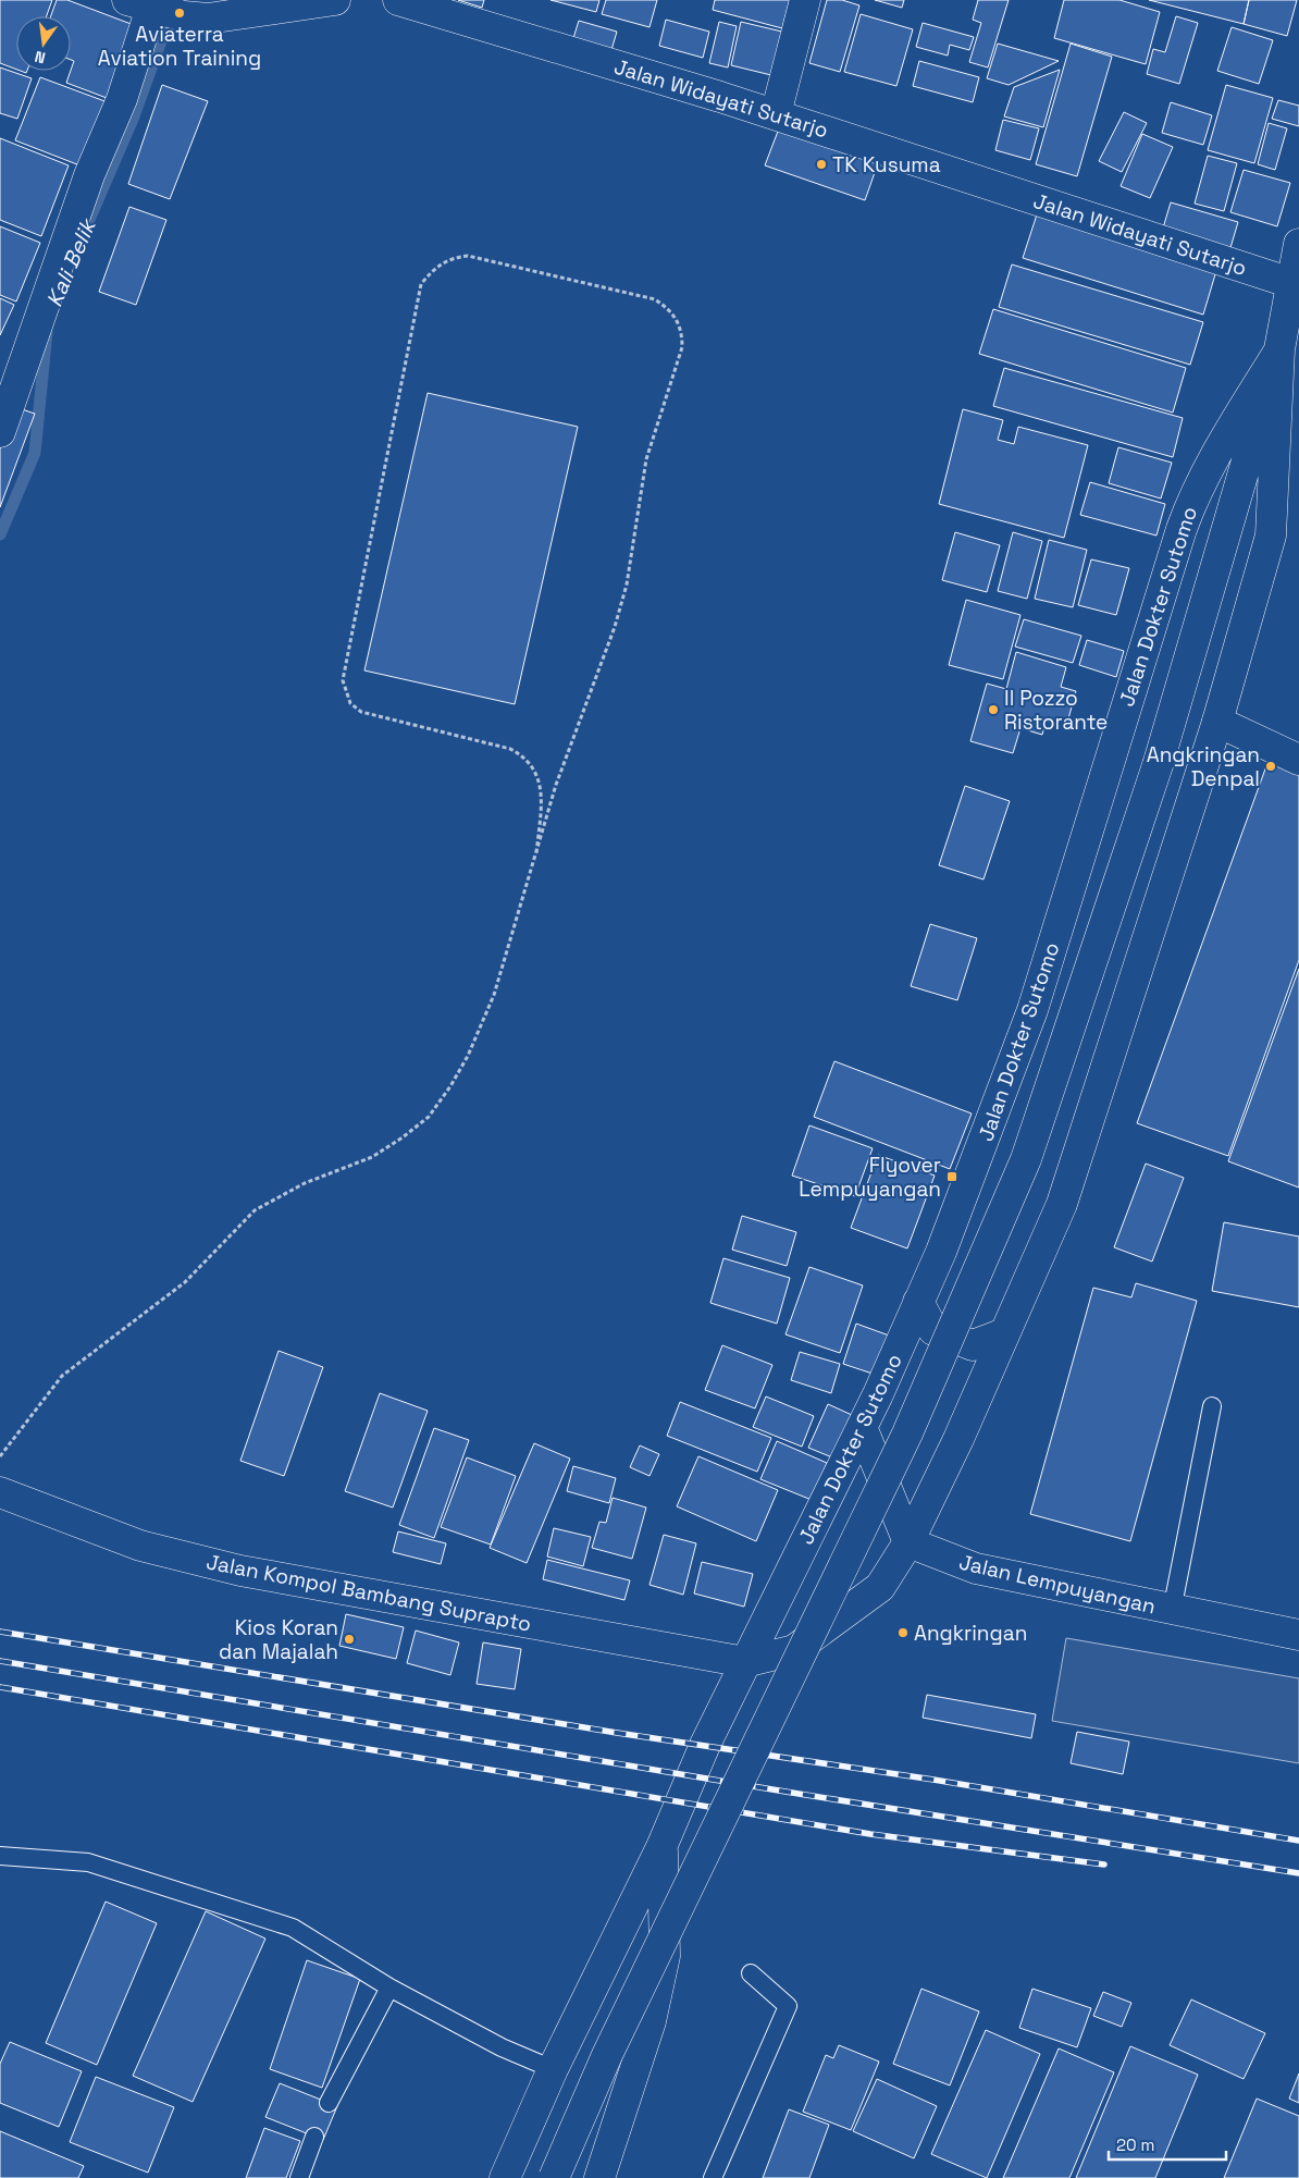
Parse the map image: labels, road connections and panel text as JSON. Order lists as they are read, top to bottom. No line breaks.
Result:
{"streets":{"main road":["Jalan Widayati Sutarjo","Jalan Dokter Sutomo","Jalan Lempuyangan","Jalan Kompol Bambang Suprapto"]},"crossings":[["Jalan Widayati Sutarjo","Jalan Dokter Sutomo"],["Jalan Dokter Sutomo","Jalan Lempuyangan"],["Jalan Dokter Sutomo","Jalan Kompol Bambang Suprapto"]],"water":["Kali Belik"],"places":{"other":["Aviaterra Aviation Training","TK Kusuma","Il Pozzo Ristorante","Angkringan Denpal","Angkringan","Kios Koran dan Majalah"],"transit":["Flyover Lempuyangan"]},"scale_bar":"20 m","north":"bottom"}
